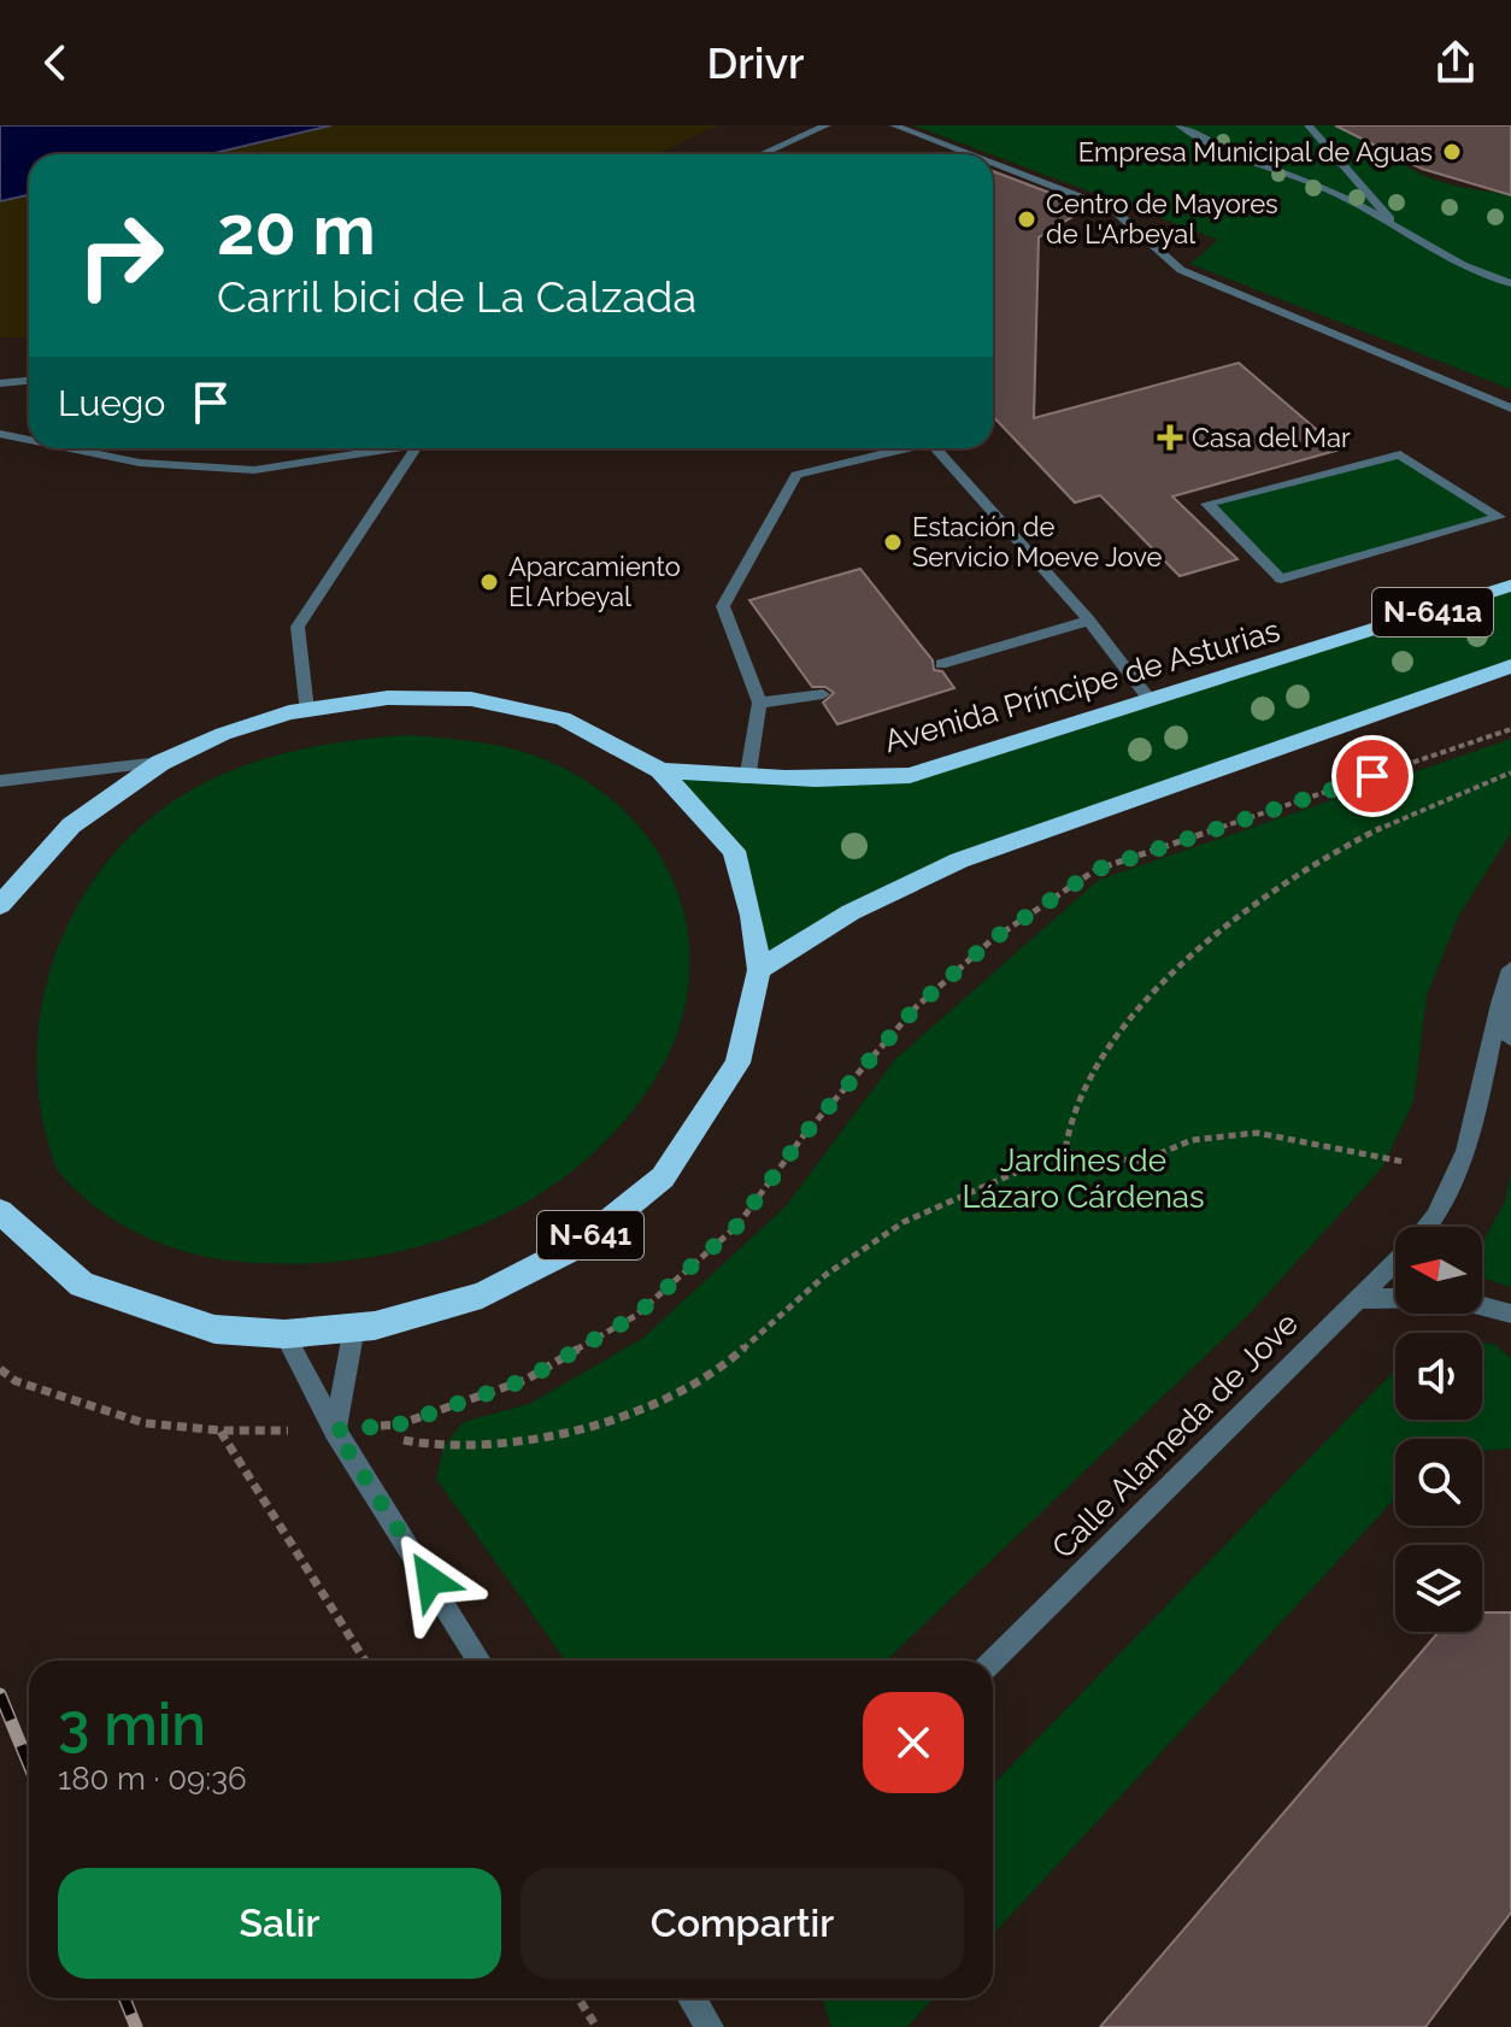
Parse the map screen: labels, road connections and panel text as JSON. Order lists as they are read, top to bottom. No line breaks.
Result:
{"streets":{"highway":["N-641a","Avenida Príncipe de Asturias","N-641"],"street":["Calle Alameda de Jove"]},"crossings":[["Avenida Príncipe de Asturias","N-641"]],"parks":["Jardines de Lázaro Cárdenas"],"places":{"other":["Empresa Municipal de Aguas","Centro de Mayores de L'Arbeyal","Estación de Servicio Moeve Jove","Aparcamiento El Arbeyal"],"health":["Casa del Mar"]},"north":"left","page":{"header":"Drivr","turn":["20 m","Carril bici de La Calzada"],"then":"Luego","heading":["3 min","180 m · 09:36"],"buttons":["Salir","Compartir"]}}
